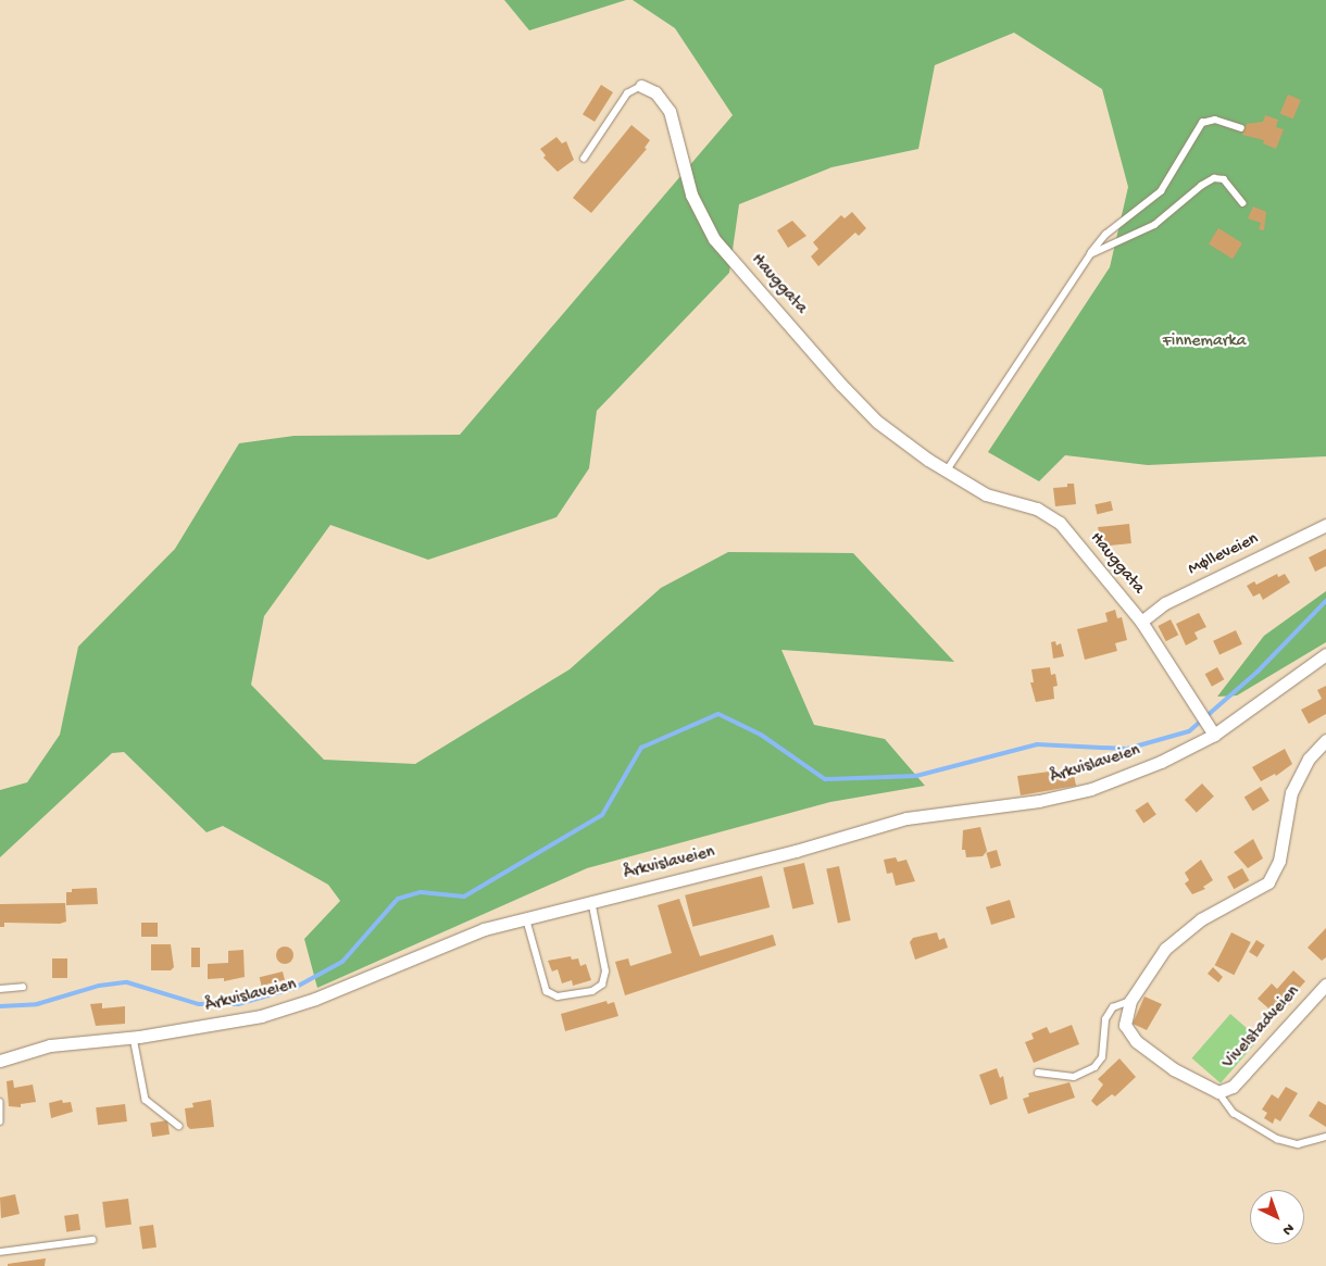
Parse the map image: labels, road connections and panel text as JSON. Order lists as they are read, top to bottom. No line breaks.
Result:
{"streets":{"street":["Hauggata","Mølleveien","Årkvislaveien","Vivelstadveien"]},"crossings":[["Hauggata","Mølleveien"],["Hauggata","Årkvislaveien"]],"parks":["Finnemarka"],"north":"bottom right"}
